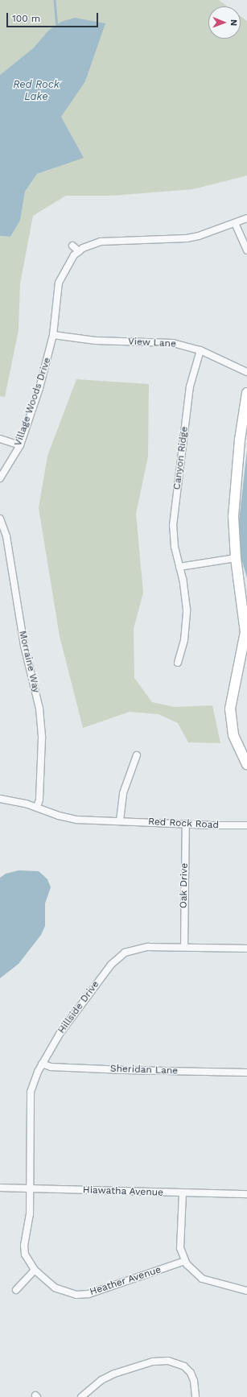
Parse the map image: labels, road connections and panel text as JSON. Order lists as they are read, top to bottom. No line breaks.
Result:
{"streets":{"street":["View Lane","Village Woods Drive","Canyon Ridge","Morraine Way","Red Rock Road","Oak Drive","Hillside Drive","Sheridan Lane","Hiawatha Avenue","Heather Avenue"]},"crossings":[["View Lane","Village Woods Drive"],["View Lane","Canyon Ridge"],["Morraine Way","Red Rock Road"],["Red Rock Road","Oak Drive"],["Oak Drive","Hillside Drive"],["Hillside Drive","Sheridan Lane"],["Hillside Drive","Hiawatha Avenue"],["Hillside Drive","Heather Avenue"],["Hiawatha Avenue","Heather Avenue"]],"water":["Red Rock Lake"],"scale_bar":"100 m","north":"right"}
